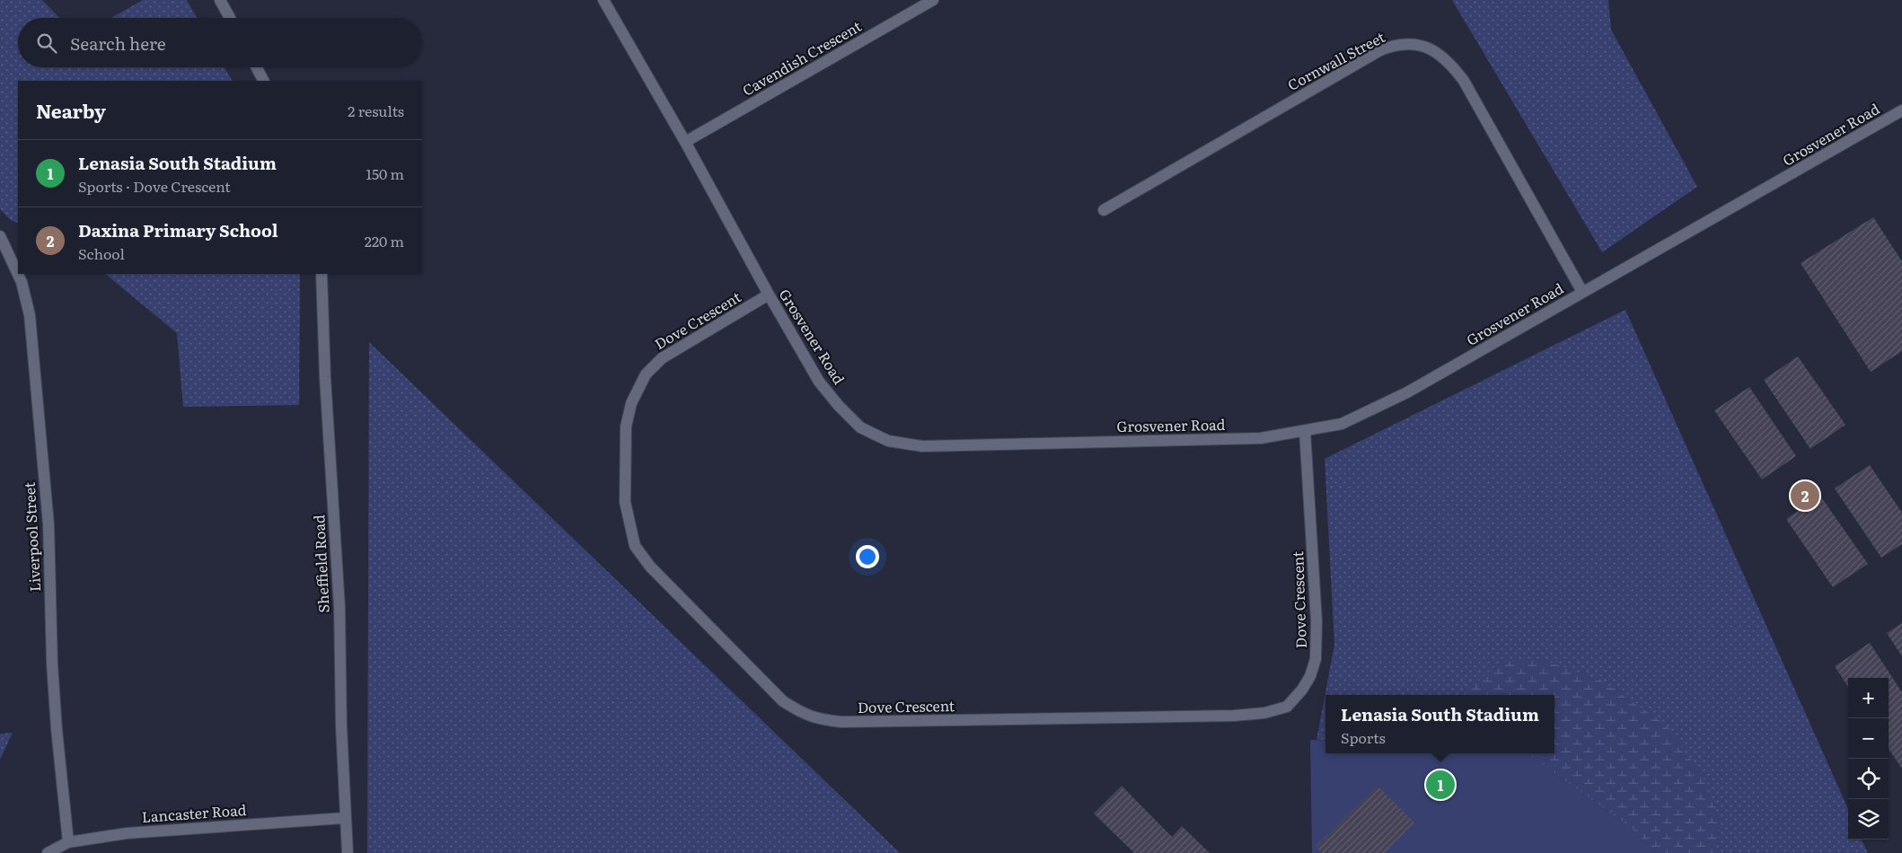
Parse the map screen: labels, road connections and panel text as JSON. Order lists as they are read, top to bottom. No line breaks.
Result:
{"streets":{"street":["Cavendish Crescent","Cornwall Street","Grosvener Road","Dove Crescent","Liverpool Street","Sheffield Road","Lancaster Road"]},"crossings":[["Cavendish Crescent","Grosvener Road"],["Cornwall Street","Grosvener Road"],["Grosvener Road","Dove Crescent"],["Liverpool Street","Lancaster Road"],["Sheffield Road","Lancaster Road"]],"page":{"search":"Search here","heading":["Nearby","2 results"],"list":[{"mark":"1","name":"Lenasia South Stadium","note":"Sports · Dove Crescent","value":"150 m"},{"mark":"2","name":"Daxina Primary School","note":"School","value":"220 m"}],"pins":["2","1"],"map_buttons":["+","−"],"popup":["Lenasia South Stadium","Sports"]}}
